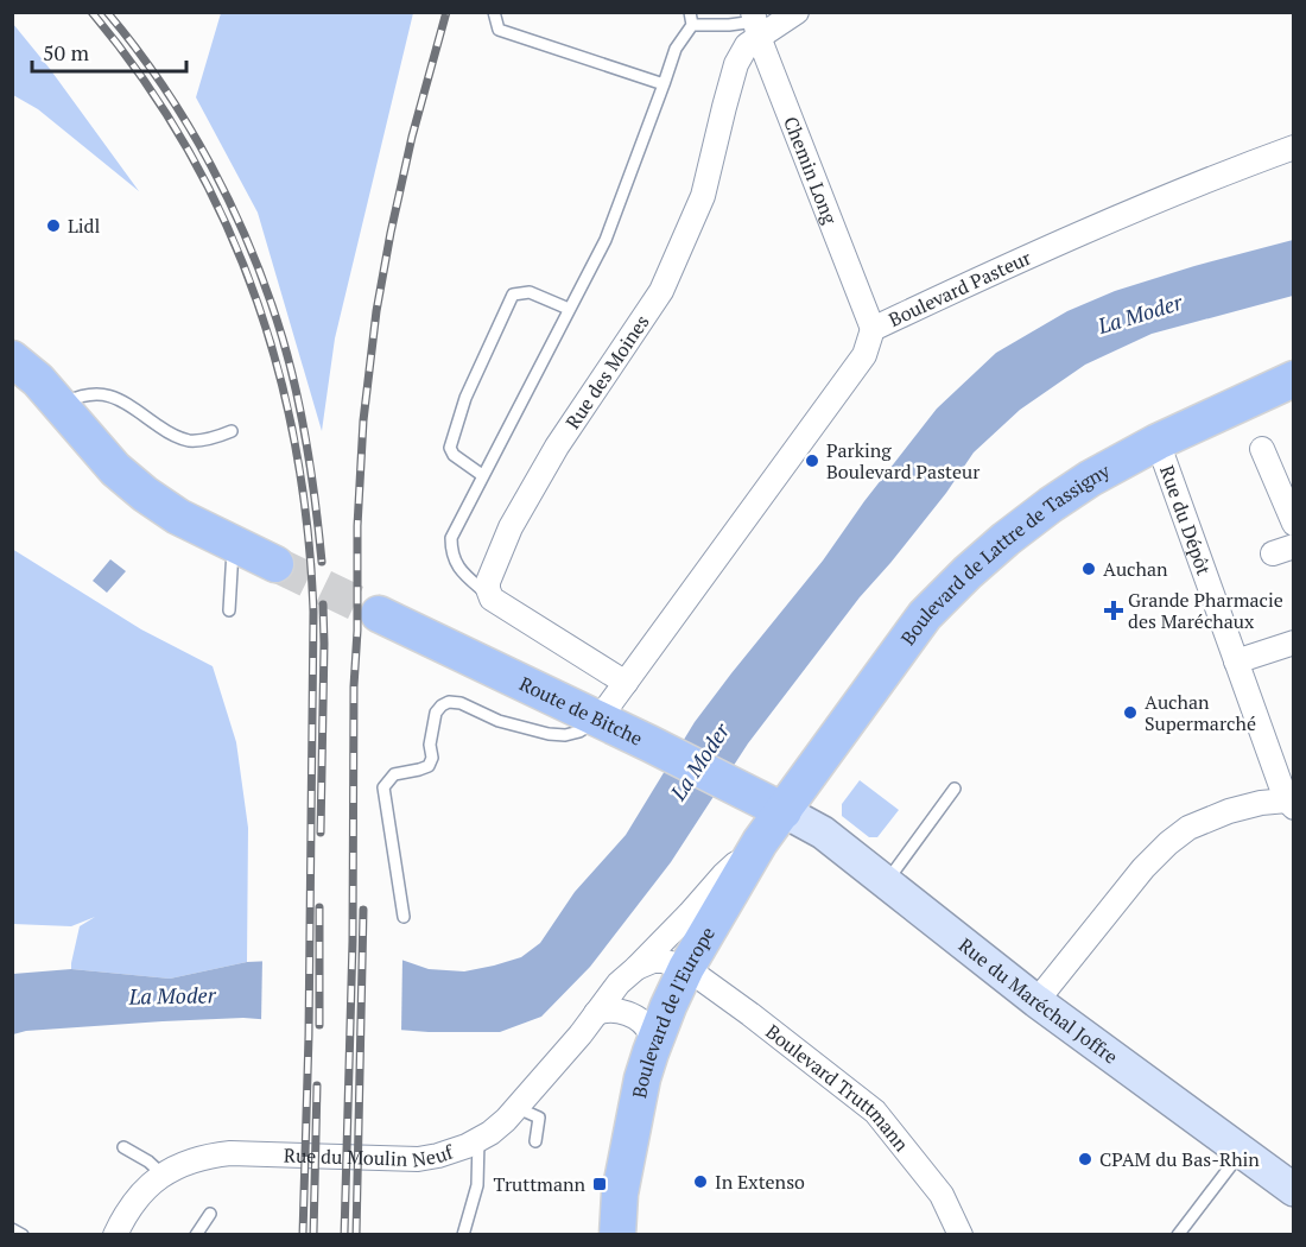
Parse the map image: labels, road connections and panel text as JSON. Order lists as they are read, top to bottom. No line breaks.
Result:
{"streets":{"main road":["Boulevard de Lattre de Tassigny","Route de Bitche","Boulevard de l'Europe"],"street":["Chemin Long","Boulevard Pasteur","Rue des Moines","Rue du Dépôt","Rue du Maréchal Joffre","Boulevard Truttmann","Rue du Moulin Neuf"]},"crossings":[["Chemin Long","Boulevard Pasteur"],["Chemin Long","Rue des Moines"],["Boulevard Pasteur","Route de Bitche"],["Rue du Dépôt","Boulevard de Lattre de Tassigny"],["Boulevard de Lattre de Tassigny","Route de Bitche"],["Boulevard de Lattre de Tassigny","Rue du Maréchal Joffre"],["Boulevard de Lattre de Tassigny","Boulevard de l'Europe"],["Route de Bitche","Rue du Maréchal Joffre"],["Route de Bitche","Boulevard de l'Europe"],["Rue du Maréchal Joffre","Boulevard de l'Europe"],["Boulevard de l'Europe","Boulevard Truttmann"],["Boulevard de l'Europe","Rue du Moulin Neuf"]],"water":["La Moder"],"places":{"other":["Lidl","Parking Boulevard Pasteur","Auchan","Auchan Supermarché","CPAM du Bas-Rhin","In Extenso"],"health":["Grande Pharmacie des Maréchaux"],"transit":["Truttmann"]},"scale_bar":"50 m"}
